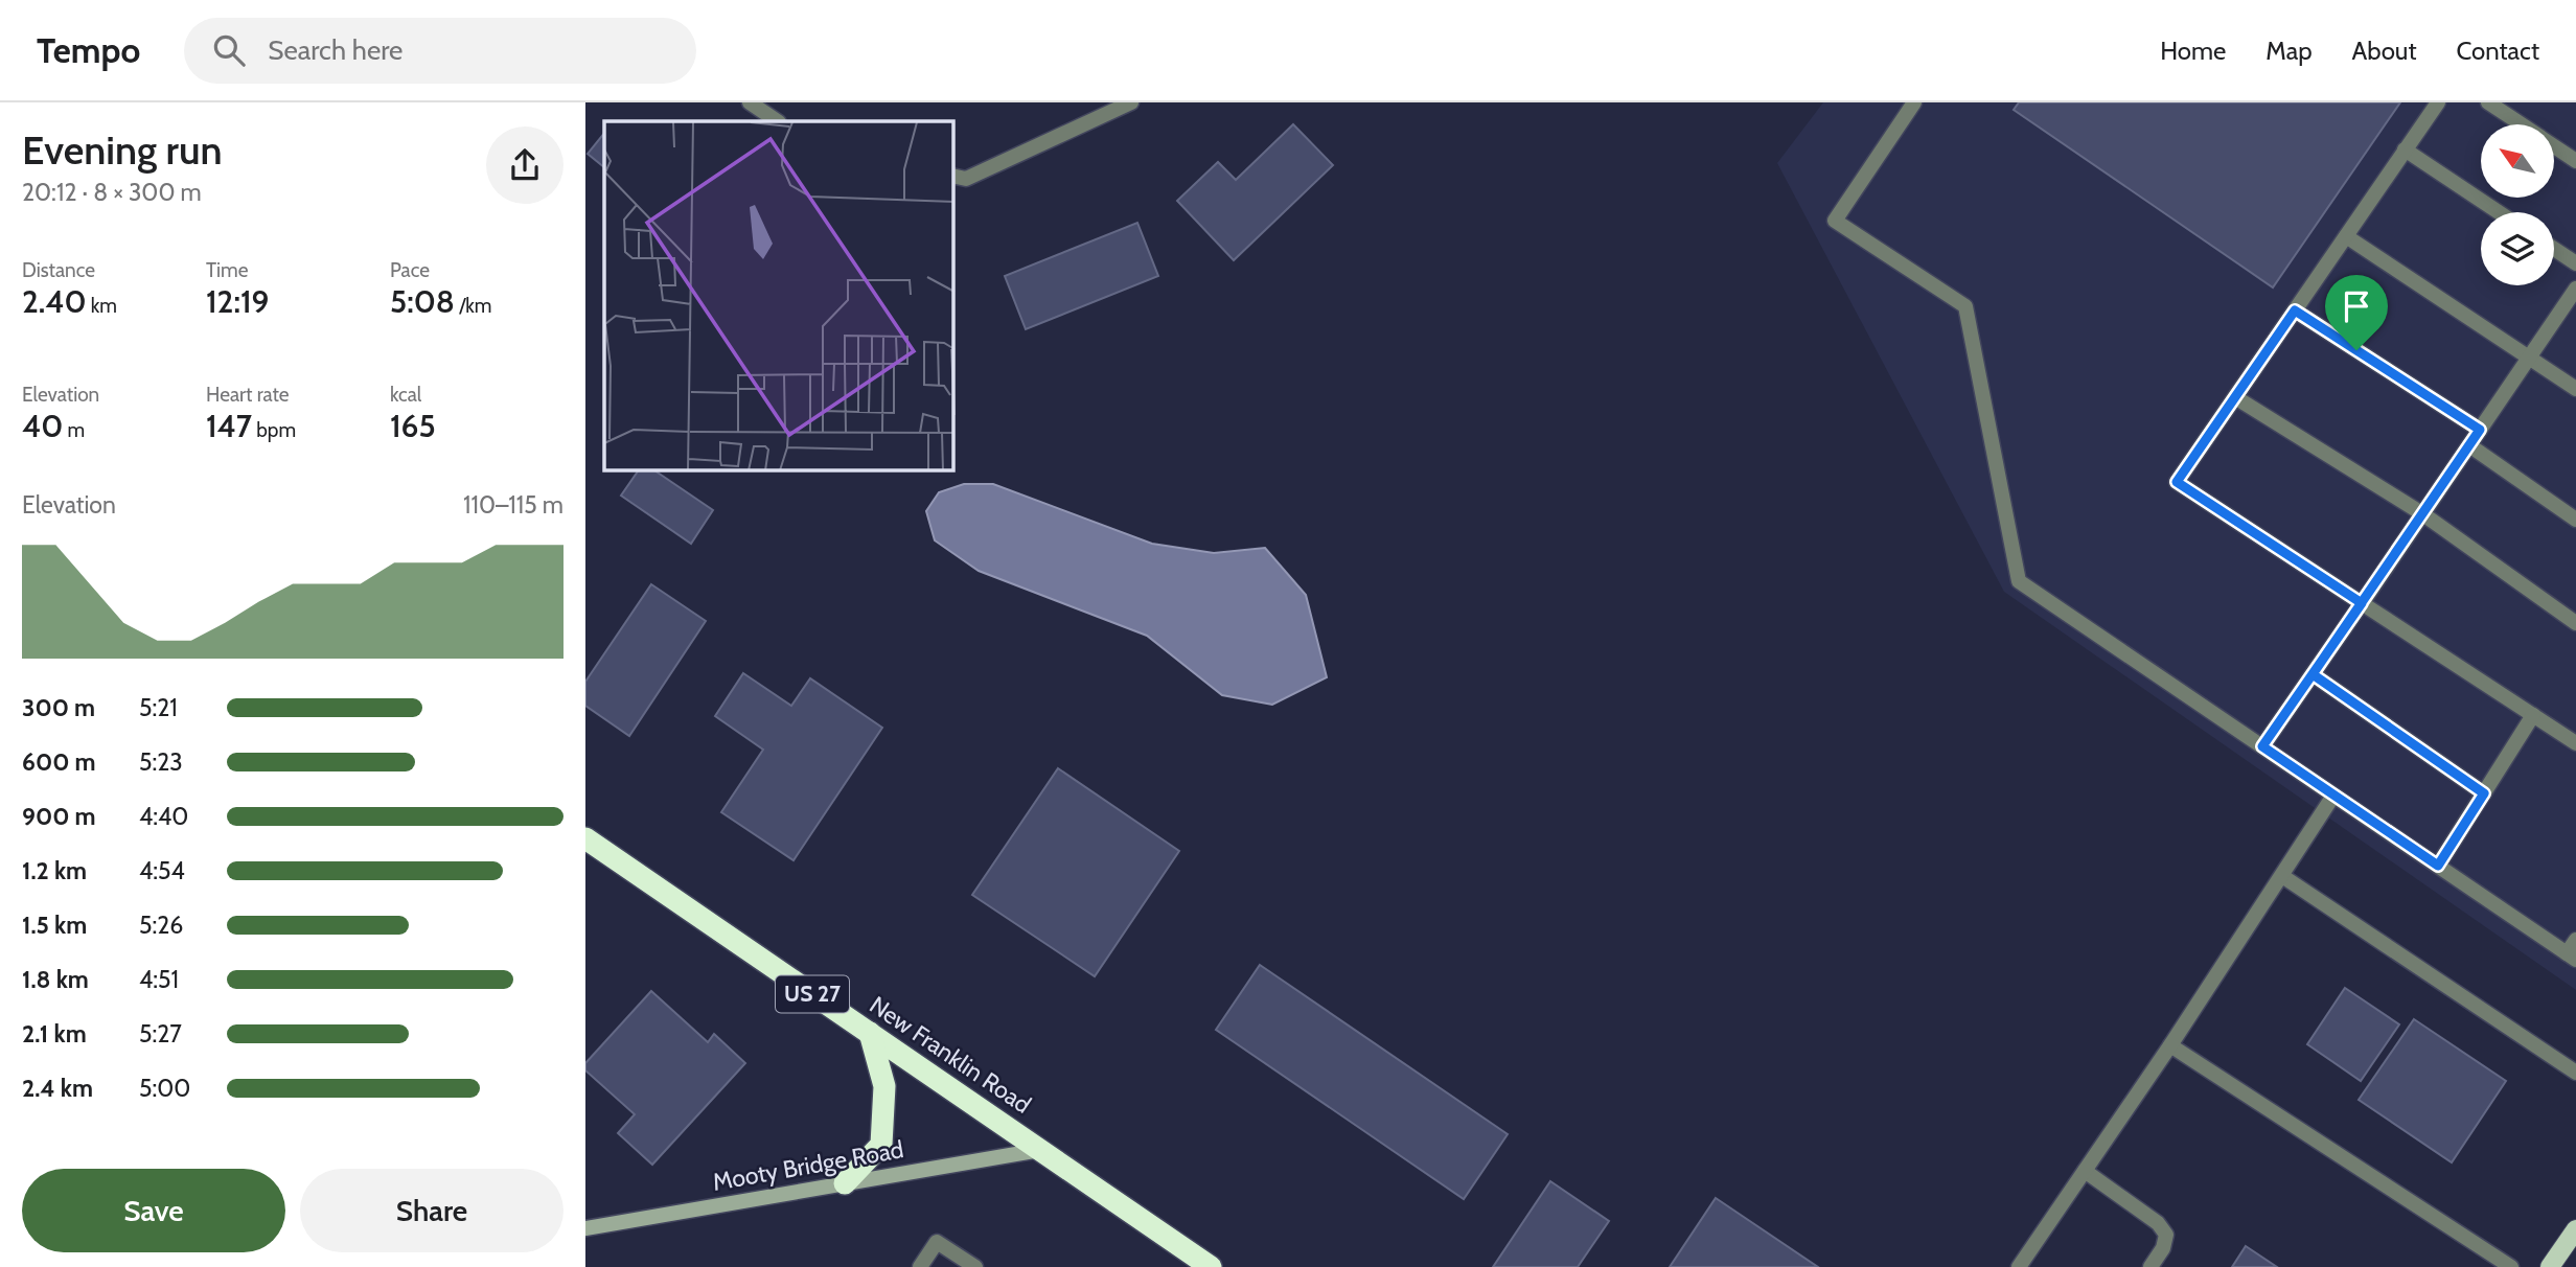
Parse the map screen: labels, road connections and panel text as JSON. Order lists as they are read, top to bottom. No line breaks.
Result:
{"streets":{"highway":["US 27","New Franklin Road"],"street":["Mooty Bridge Road"]},"crossings":[["New Franklin Road","Mooty Bridge Road"]],"north":"top left","page":{"header":"Tempo","search":"Search here","nav":["Home","Map","About","Contact"],"heading":["Evening run","20:12 · 8 × 300 m"],"stats":[["Distance","2.40 km"],["Time","12:19"],["Pace","5:08 /km"],["Elevation","40 m"],["Heart rate","147 bpm"],["kcal","165"]],"chart":["Elevation","110–115 m"],"list":[{"name":"300 m","note":"5:21"},{"name":"600 m","note":"5:23"},{"name":"900 m","note":"4:40"},{"name":"1.2 km","note":"4:54"},{"name":"1.5 km","note":"5:26"},{"name":"1.8 km","note":"4:51"},{"name":"2.1 km","note":"5:27"},{"name":"2.4 km","note":"5:00"}],"buttons":["Save","Share"]}}
